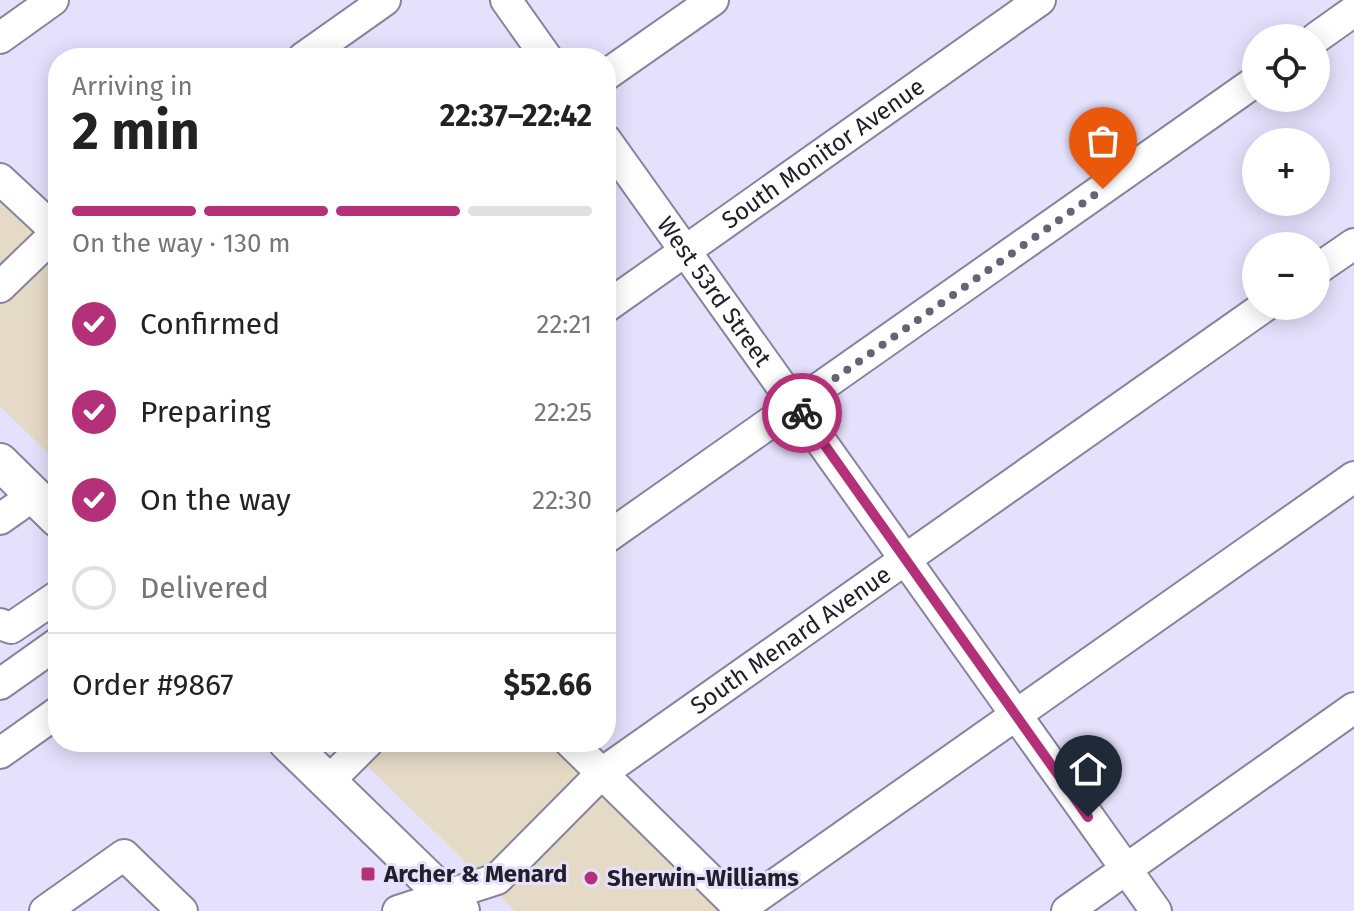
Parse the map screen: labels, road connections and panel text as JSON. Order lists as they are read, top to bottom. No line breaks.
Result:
{"streets":{"street":["South Monitor Avenue","West 53rd Street","South Menard Avenue"]},"crossings":[["South Monitor Avenue","West 53rd Street"],["West 53rd Street","South Menard Avenue"]],"places":{"transit":["Archer & Menard"],"other":["Sherwin-Williams"]},"page":{"map_buttons":["+","−"],"heading":["2 min","Arriving in","22:37–22:42"],"panel":["Order #9867","$52.66"],"bar":"On the way · 130 m","list":[["Confirmed","22:21"],["Preparing","22:25"],["On the way","22:30"],"Delivered"]}}
